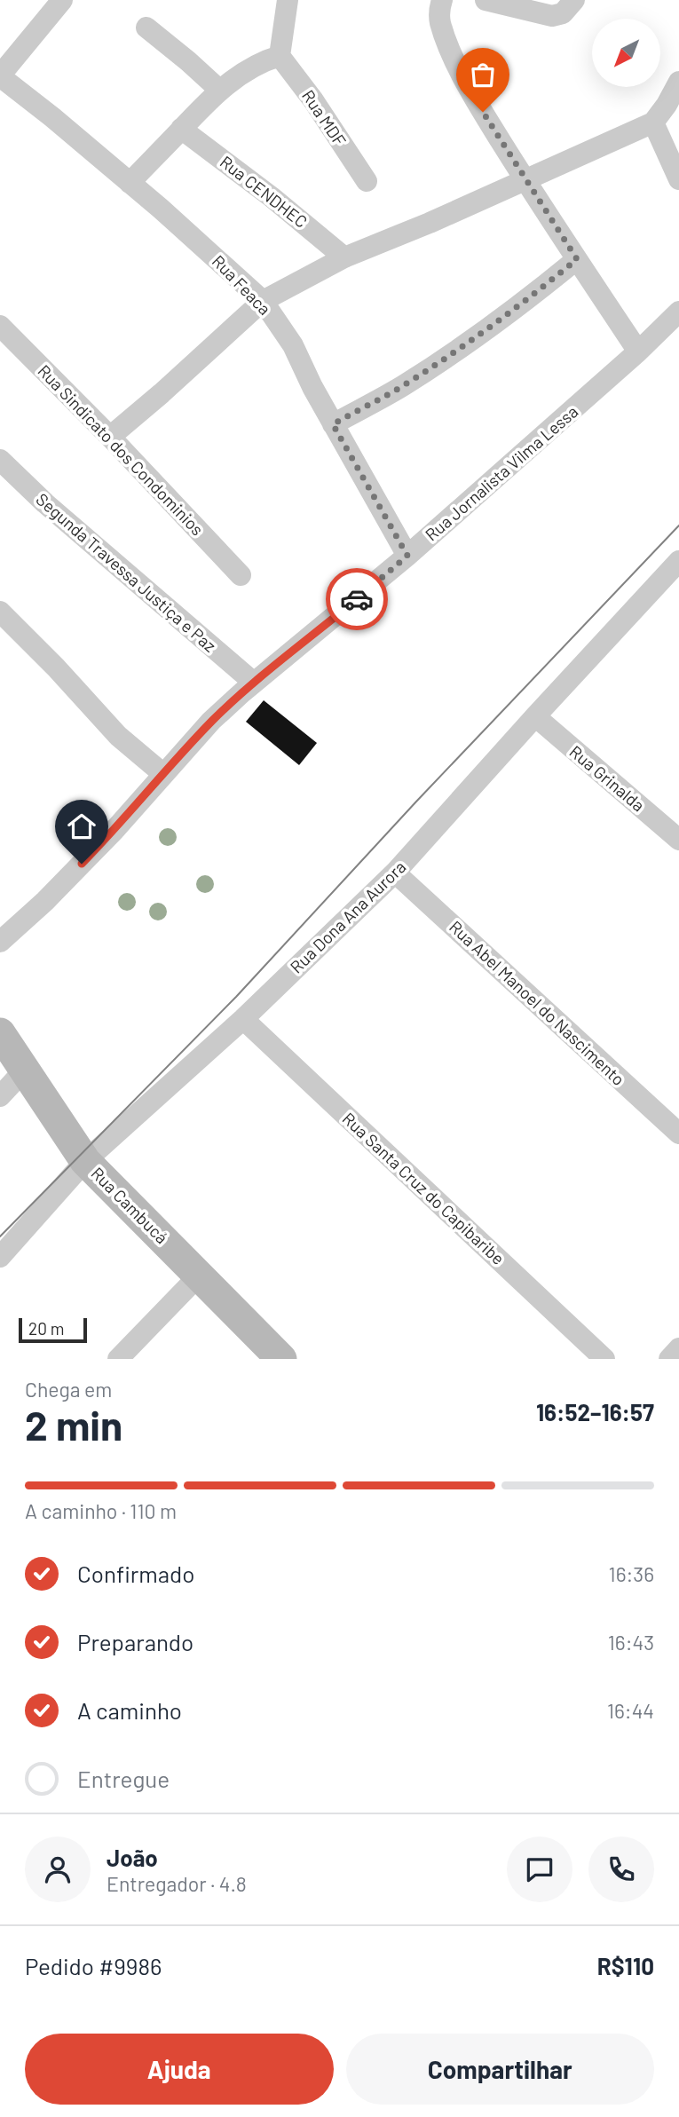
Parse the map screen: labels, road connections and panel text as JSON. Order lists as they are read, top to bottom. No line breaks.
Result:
{"streets":{"main road":["Rua Cambucá"],"street":["Rua MDF","Rua CENDHEC","Rua Feaca","Rua Sindicato dos Condominios","Rua Jornalista Vilma Lessa","Segunda Travessa Justiça e Paz","Rua Grinalda","Rua Dona Ana Aurora","Rua Abel Manoel do Nascimento","Rua Santa Cruz do Capibaribe"]},"crossings":[["Rua Feaca","Rua Jornalista Vilma Lessa"],["Rua Jornalista Vilma Lessa","Segunda Travessa Justiça e Paz"],["Rua Grinalda","Rua Dona Ana Aurora"],["Rua Dona Ana Aurora","Rua Abel Manoel do Nascimento"],["Rua Dona Ana Aurora","Rua Santa Cruz do Capibaribe"],["Rua Dona Ana Aurora","Rua Cambucá"]],"scale_bar":"20 m","north":"bottom left","page":{"scale":"20 m","heading":["2 min","Chega em","16:52–16:57"],"panel":["João","Entregador · 4.8","Pedido #9986","R$110"],"bar":"A caminho · 110 m","list":[["Confirmado","16:36"],["Preparando","16:43"],["A caminho","16:44"],"Entregue"],"buttons":["Ajuda","Compartilhar"]}}
